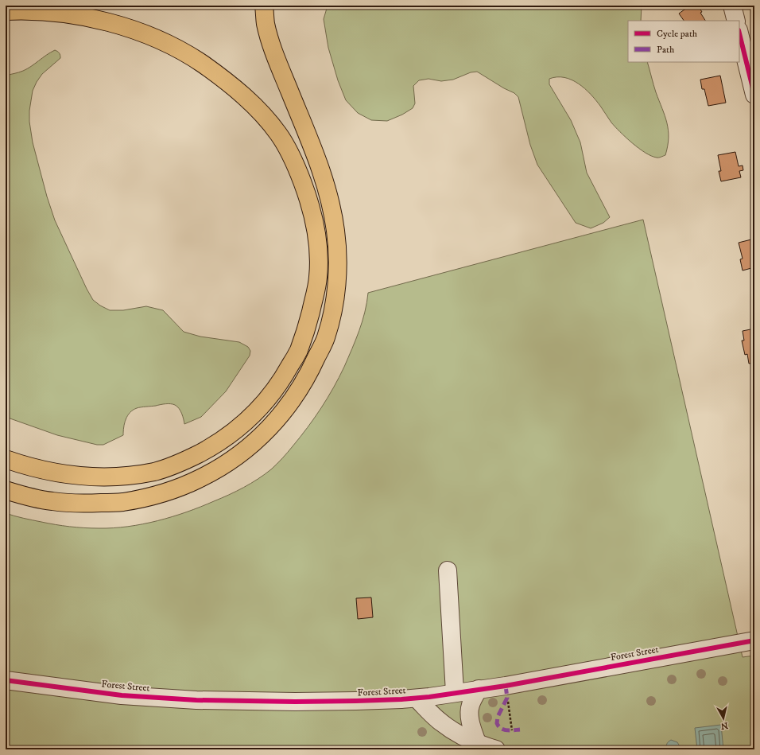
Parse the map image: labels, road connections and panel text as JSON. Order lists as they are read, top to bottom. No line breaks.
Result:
{"streets":{"street":["Forest Street"]},"legend":["Cycle path","Path"],"north":"bottom"}
